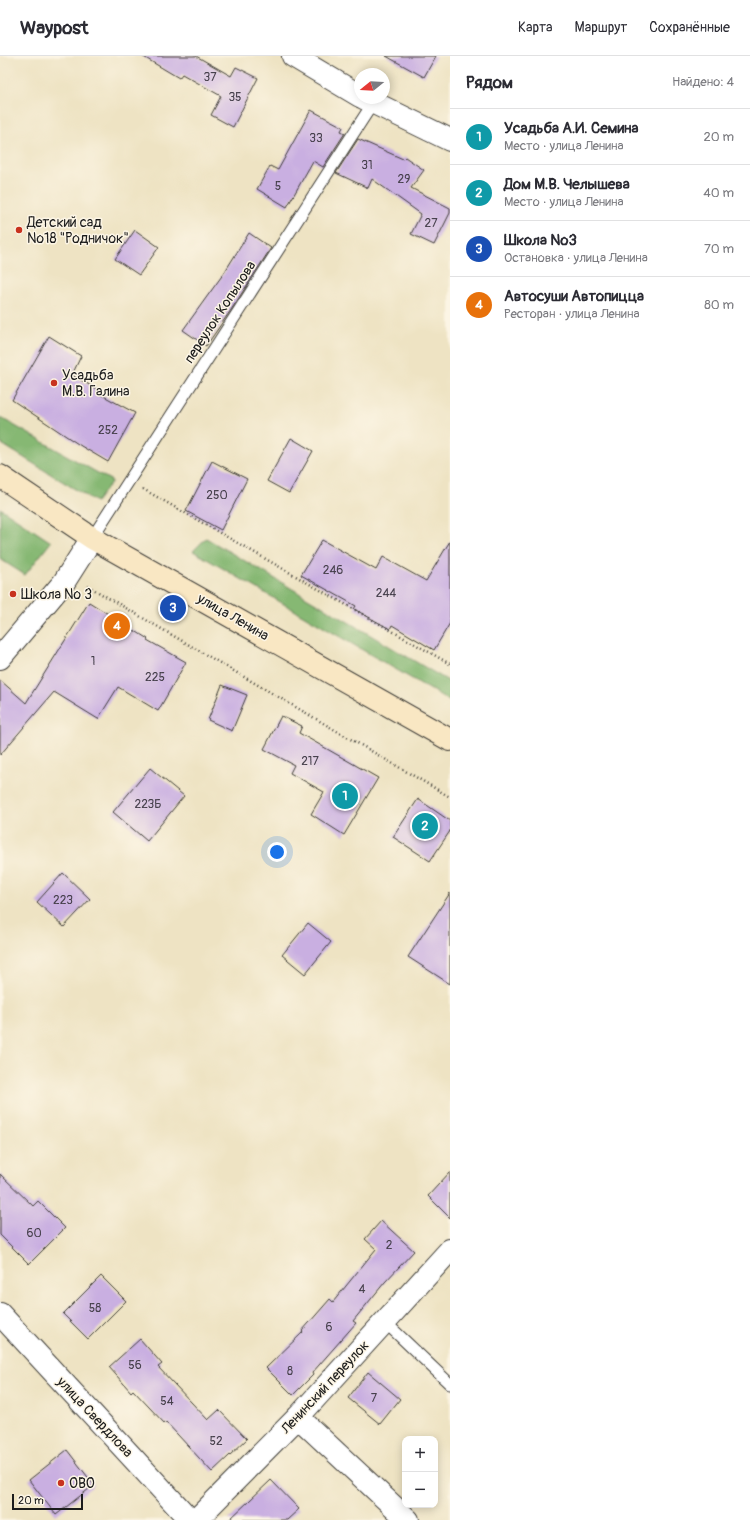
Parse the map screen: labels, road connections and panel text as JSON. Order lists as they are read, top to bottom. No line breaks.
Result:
{"streets":{"main road":["улица Ленина"],"street":["Ленинский переулок","улица Свердлова"],"lane":["переулок Копылова"]},"crossings":[["переулок Копылова","улица Ленина"]],"places":["Детский сад №18 \"Родничок\"","Усадьба М.В. Галина","Школа № 3","ОВО"],"house_numbers":["37","35","33","31","29","5","27","252","250","246","244","1","225","217","223Б","223","60","2","4","58","6","56","8","7","54","52"],"scale_bar":"20 m","north":"left","page":{"header":"Waypost","nav":["Карта","Маршрут","Сохранённые"],"heading":["Рядом","Найдено: 4"],"list":[{"mark":"1","name":"Усадьба А.И. Семина","note":"Место · улица Ленина","value":"20 m"},{"mark":"2","name":"Дом М.В. Челышева","note":"Место · улица Ленина","value":"40 m"},{"mark":"3","name":"Школа №3","note":"Остановка · улица Ленина","value":"70 m"},{"mark":"4","name":"Автосуши Автопицца","note":"Ресторан · улица Ленина","value":"80 m"}],"pins":["3","4","1","2"],"map_buttons":["+","−"],"scale":"20 m"}}
